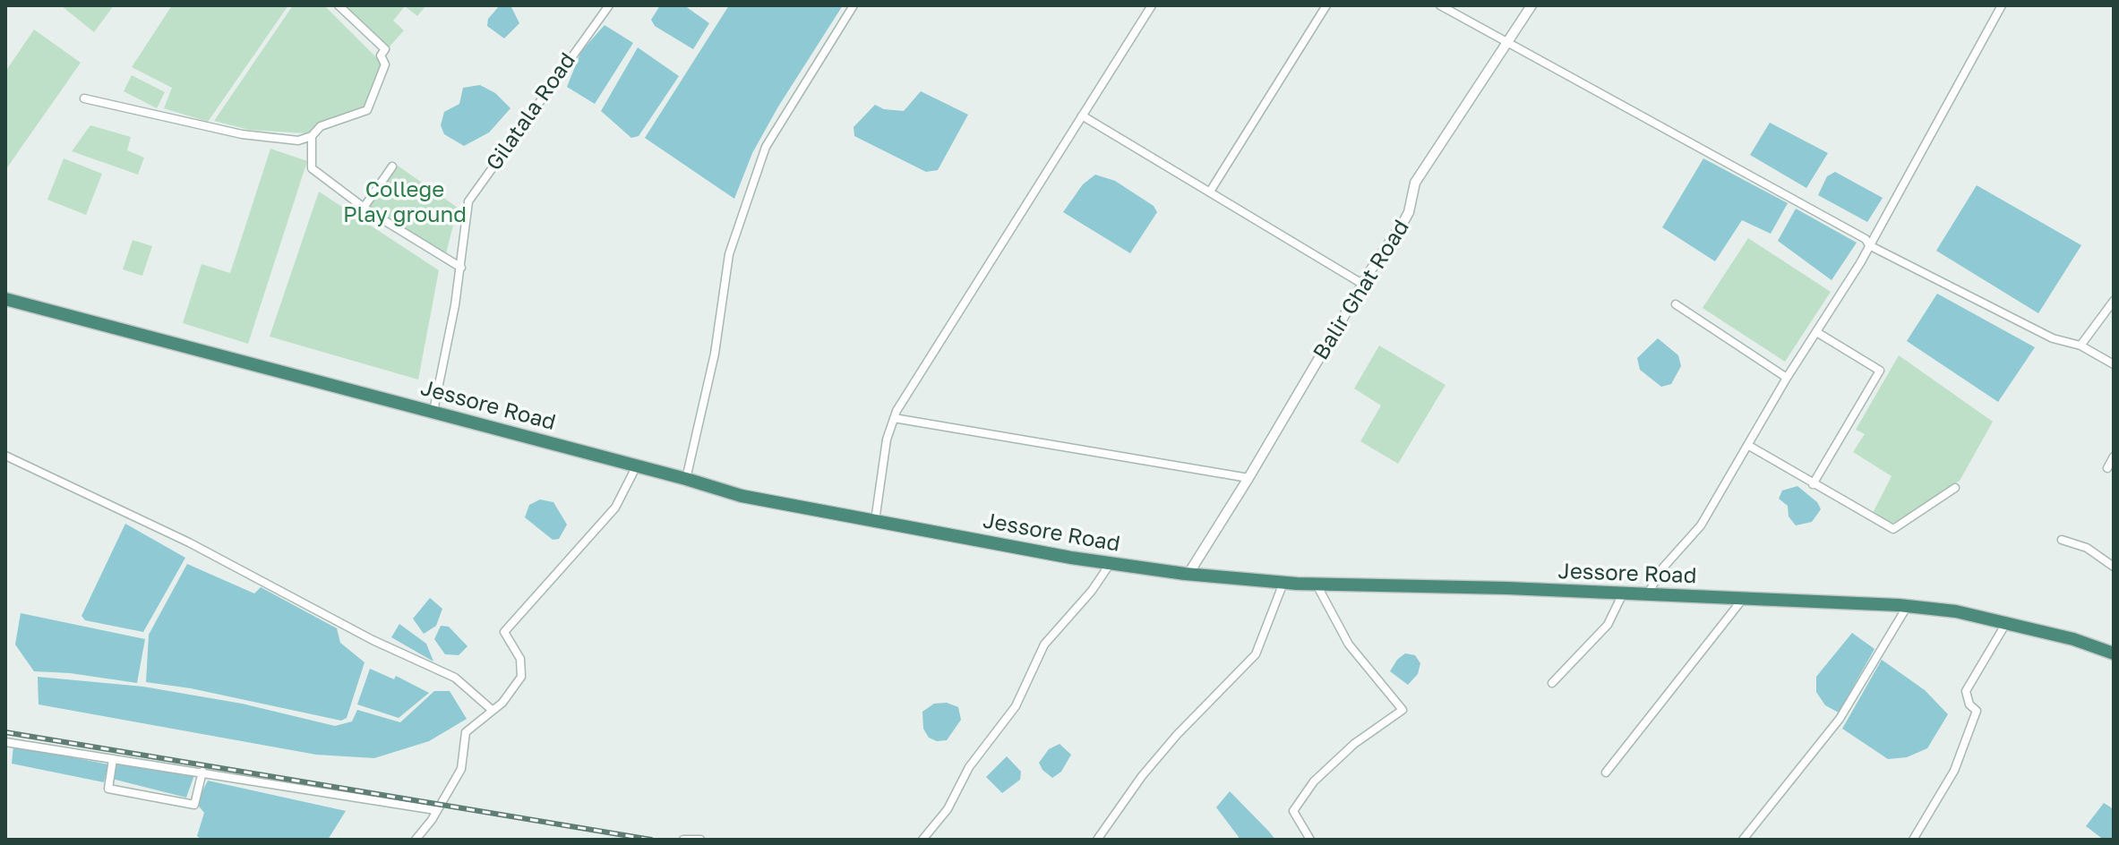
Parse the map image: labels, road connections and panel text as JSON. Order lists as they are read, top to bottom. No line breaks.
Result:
{"streets":{"highway":["Jessore Road"],"street":["Gilatala Road","Balir Ghat Road"]},"crossings":[["Gilatala Road","Jessore Road"],["Balir Ghat Road","Jessore Road"]],"parks":["College Play ground"]}
